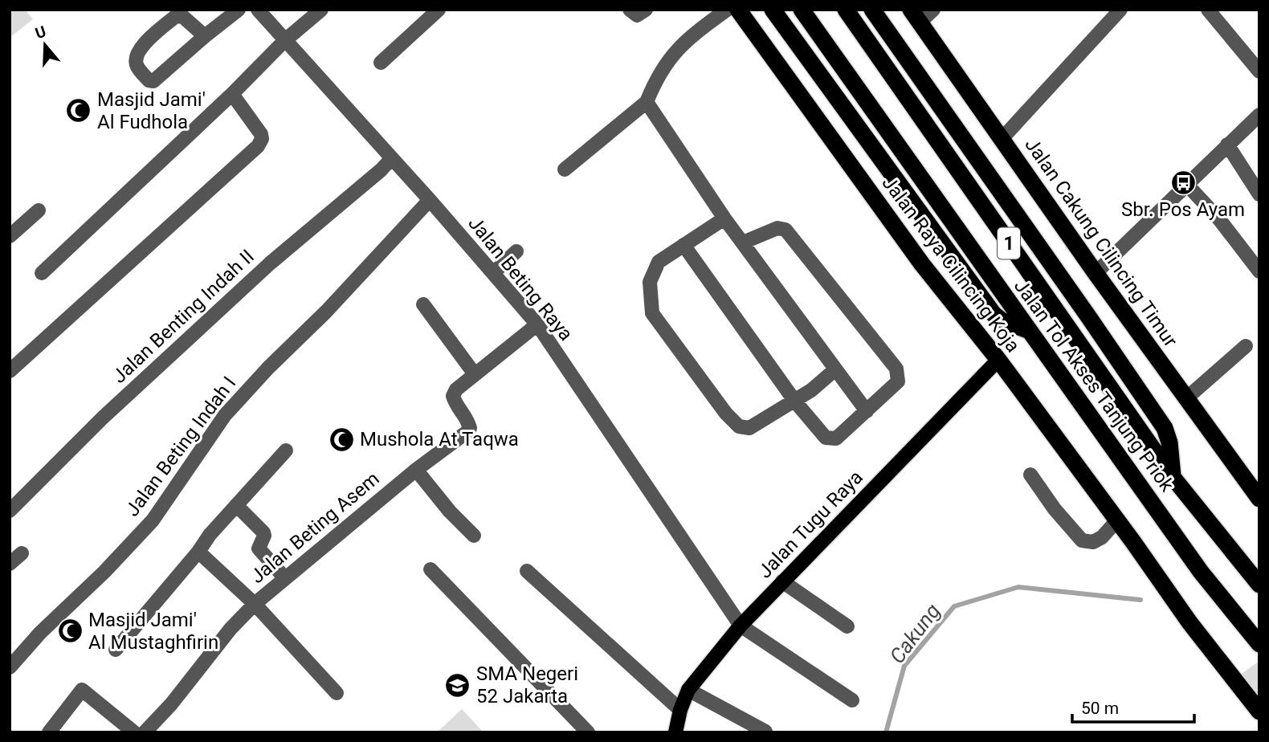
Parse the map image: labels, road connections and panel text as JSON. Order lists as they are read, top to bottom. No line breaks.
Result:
{"streets":{"highway":["Jalan Cakung Cilincing Timur","1","Jalan Raya Cilincing Koja","Jalan Tol Akses Tanjung Priok"],"main road":["Jalan Tugu Raya"],"street":["Jalan Beting Raya","Jalan Benting Indah II","Jalan Beting Indah I","Jalan Beting Asem"]},"crossings":[["Jalan Raya Cilincing Koja","Jalan Tugu Raya"],["Jalan Beting Raya","Jalan Benting Indah II"],["Jalan Beting Raya","Jalan Beting Indah I"],["Jalan Beting Raya","Jalan Tugu Raya"],["Jalan Beting Raya","Jalan Beting Asem"]],"water":["Cakung"],"places":{"mosque":["Masjid Jami' Al Fudhola","Mushola At Taqwa","Masjid Jami' Al Mustaghfirin"],"bus stop":["Sbr. Pos Ayam"],"school or university":["SMA Negeri 52 Jakarta"]},"scale_bar":"50 m","north":"top"}
